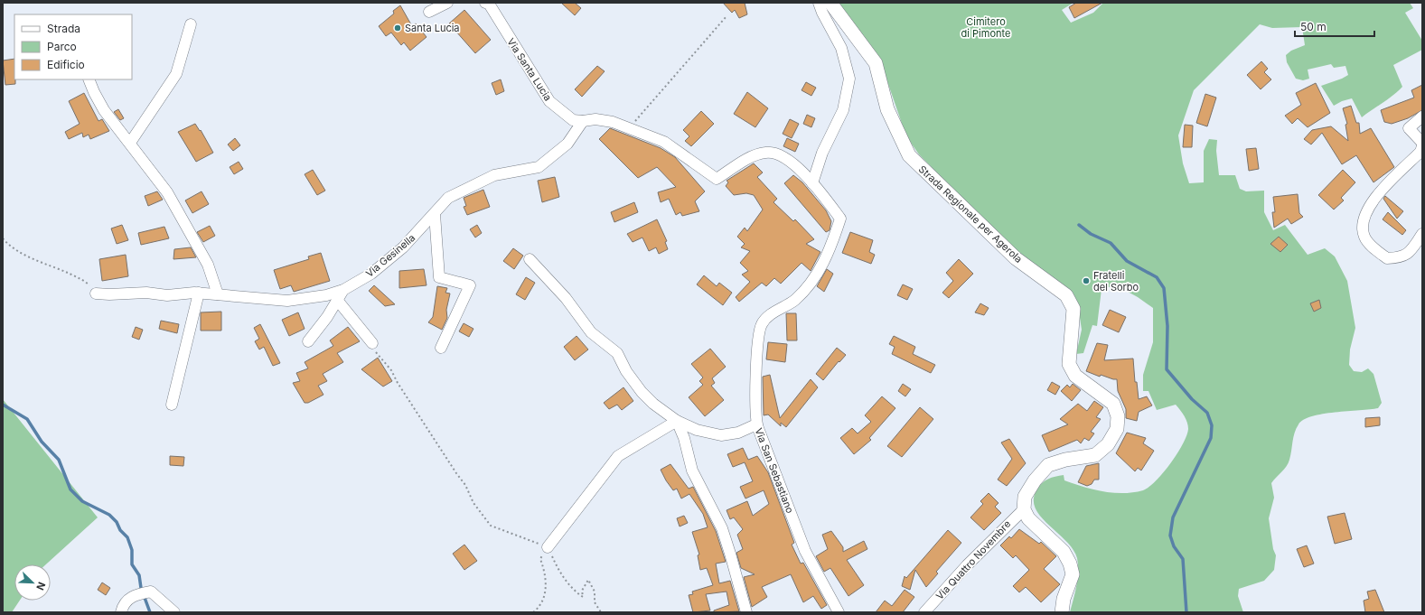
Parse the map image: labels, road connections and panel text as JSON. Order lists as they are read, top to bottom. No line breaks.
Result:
{"streets":{"main road":["Strada Regionale per Agerola"],"street":["Via Santa Lucia","Via Gesinella","Via San Sebastiano","Via Quattro Novembre"]},"crossings":[["Via Santa Lucia","Via Gesinella"],["Via Santa Lucia","Via San Sebastiano"],["Strada Regionale per Agerola","Via Quattro Novembre"]],"parks":["Cimitero di Pimonte"],"places":["Santa Lucia","Fratelli del Sorbo"],"legend":["Strada","Parco","Edificio"],"scale_bar":"50 m","north":"bottom right"}
